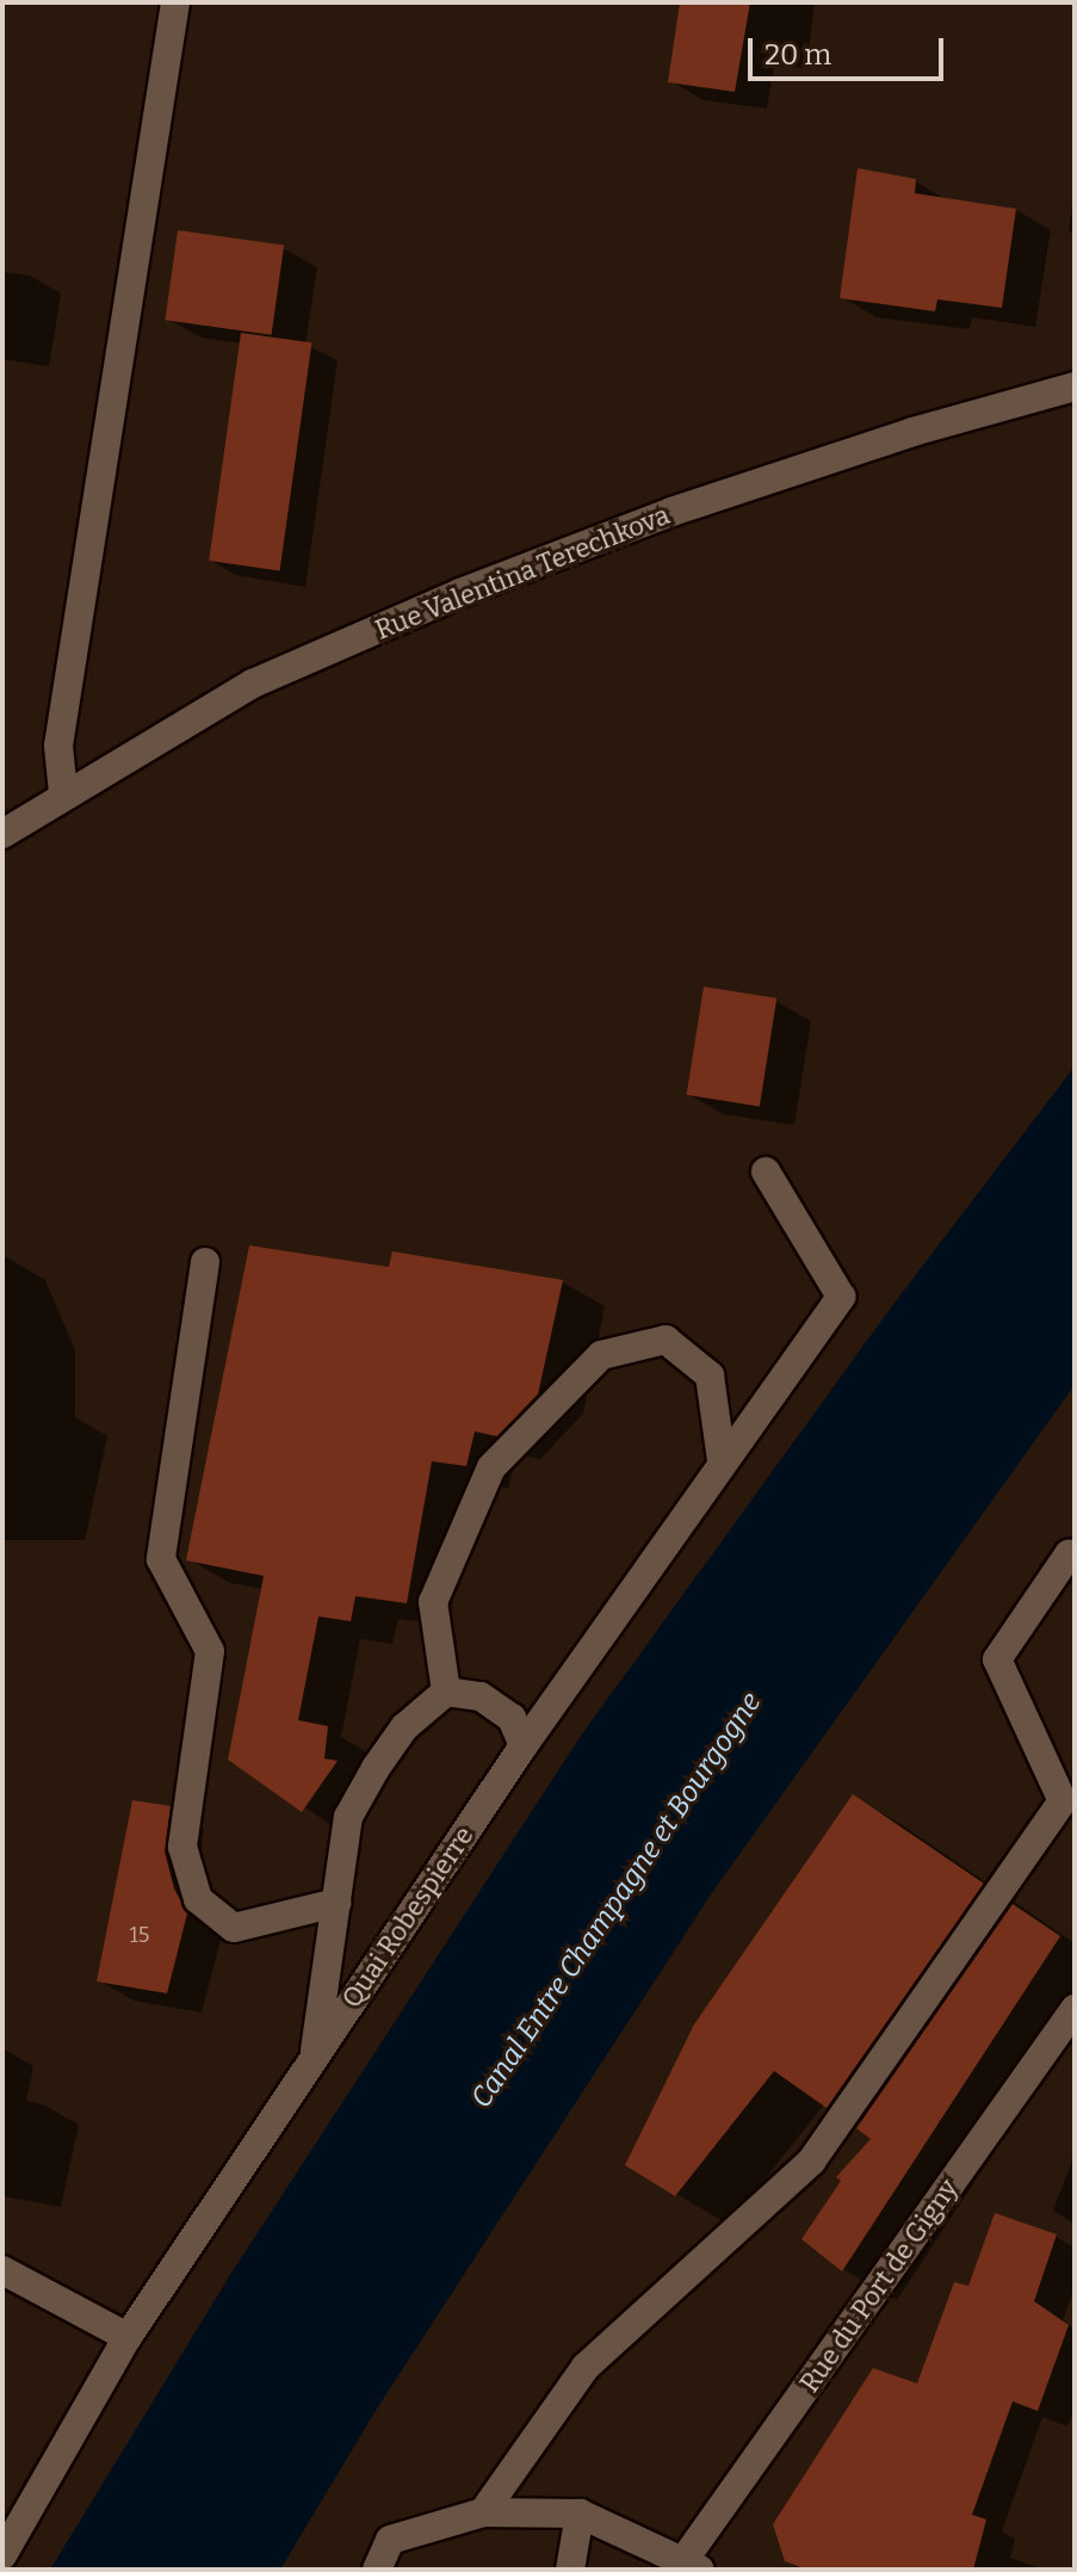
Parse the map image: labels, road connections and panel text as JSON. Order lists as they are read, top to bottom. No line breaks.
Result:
{"streets":{"street":["Rue Valentina Terechkova","Quai Robespierre","Rue du Port de Gigny"]},"water":["Canal Entre Champagne et Bourgogne"],"house_numbers":["15"],"scale_bar":"20 m"}
